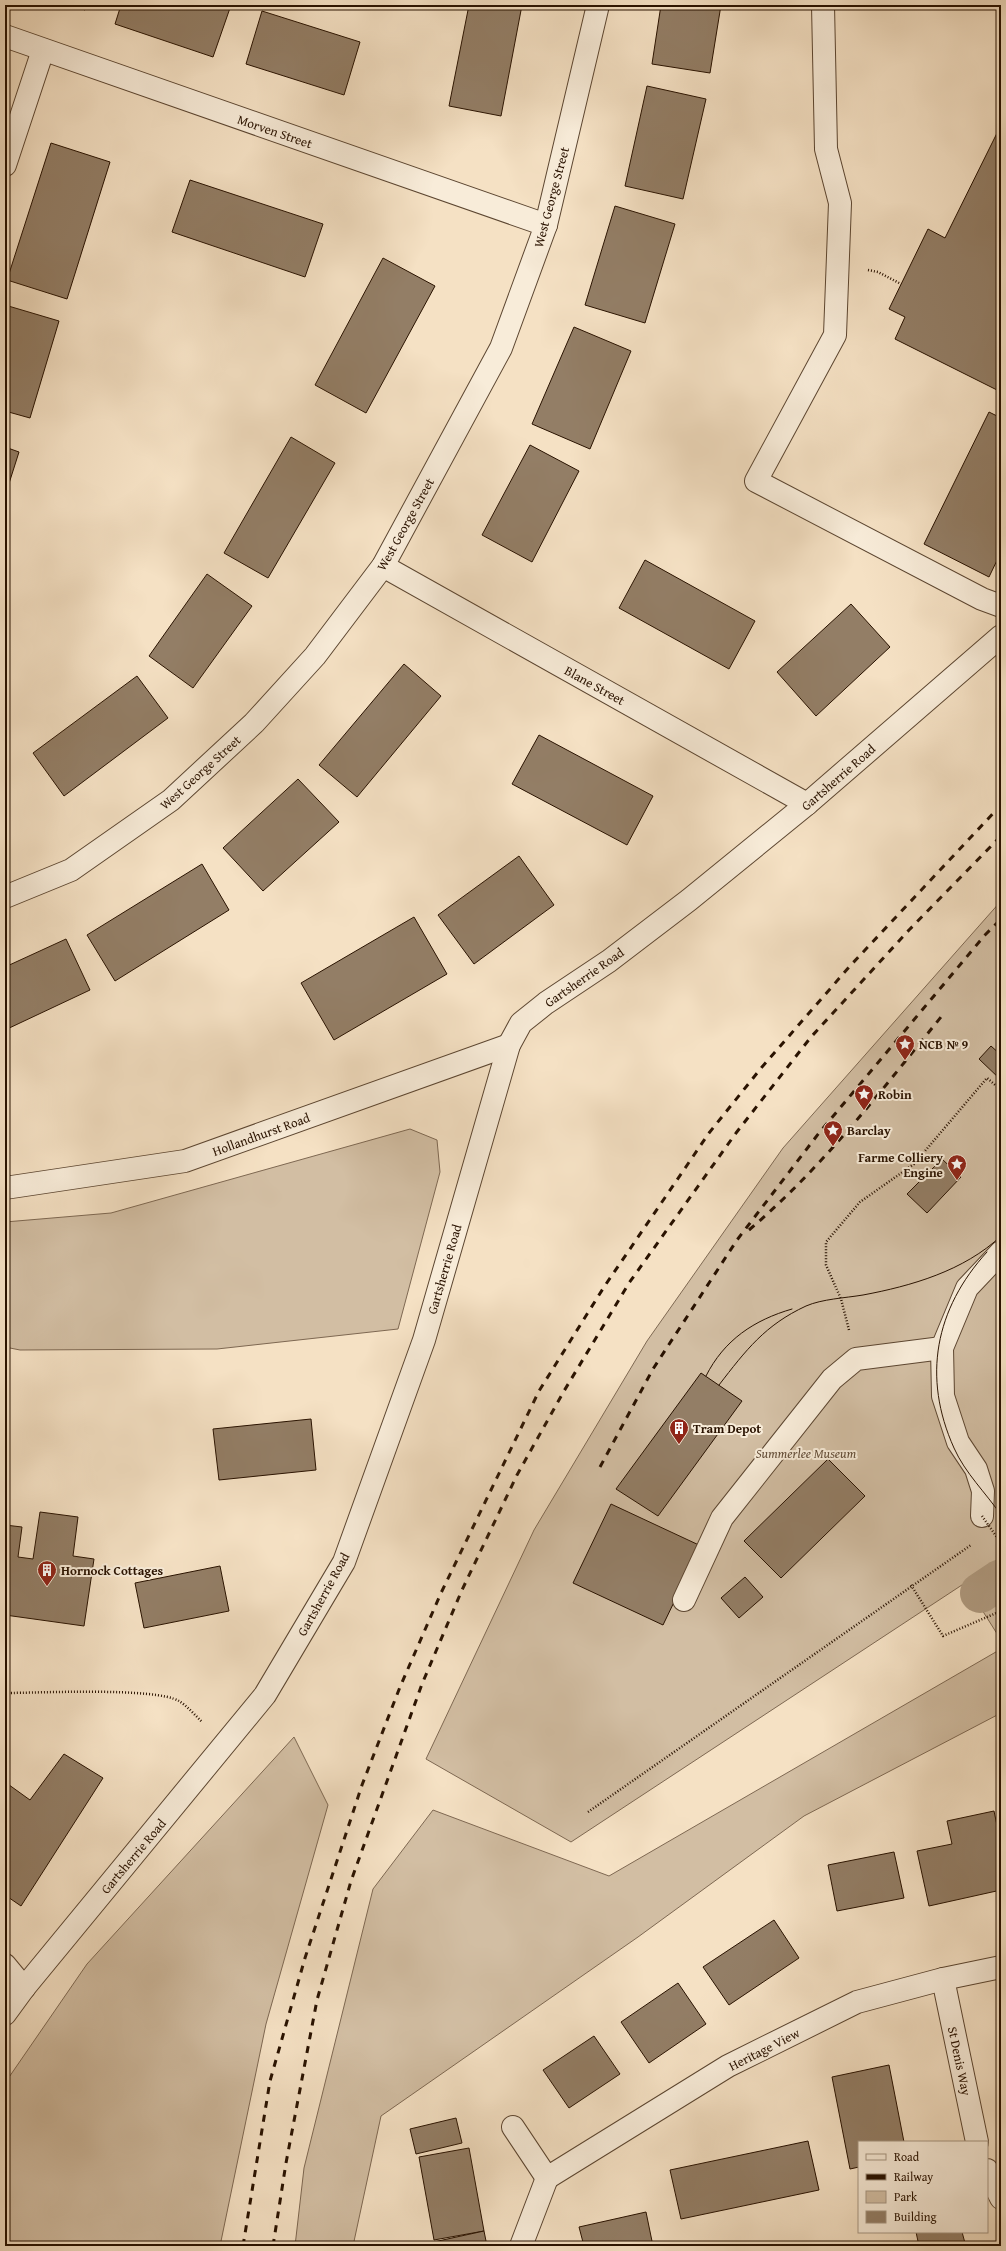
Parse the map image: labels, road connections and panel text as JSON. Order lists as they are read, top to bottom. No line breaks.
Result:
{"streets":{"street":["Morven Street","West George Street","Blane Street","Gartsherrie Road","Hollandhurst Road","Heritage View","St Denis Way"]},"crossings":[["Morven Street","West George Street"],["West George Street","Blane Street"],["Blane Street","Gartsherrie Road"],["Gartsherrie Road","Hollandhurst Road"],["Heritage View","St Denis Way"]],"parks":["Summerlee Museum"],"places":{"place":["NCB № 9","Robin","Barclay","Farme Colliery Engine"],"building":["Tram Depot","Hornock Cottages"]},"legend":["Road","Railway","Park","Building"]}
